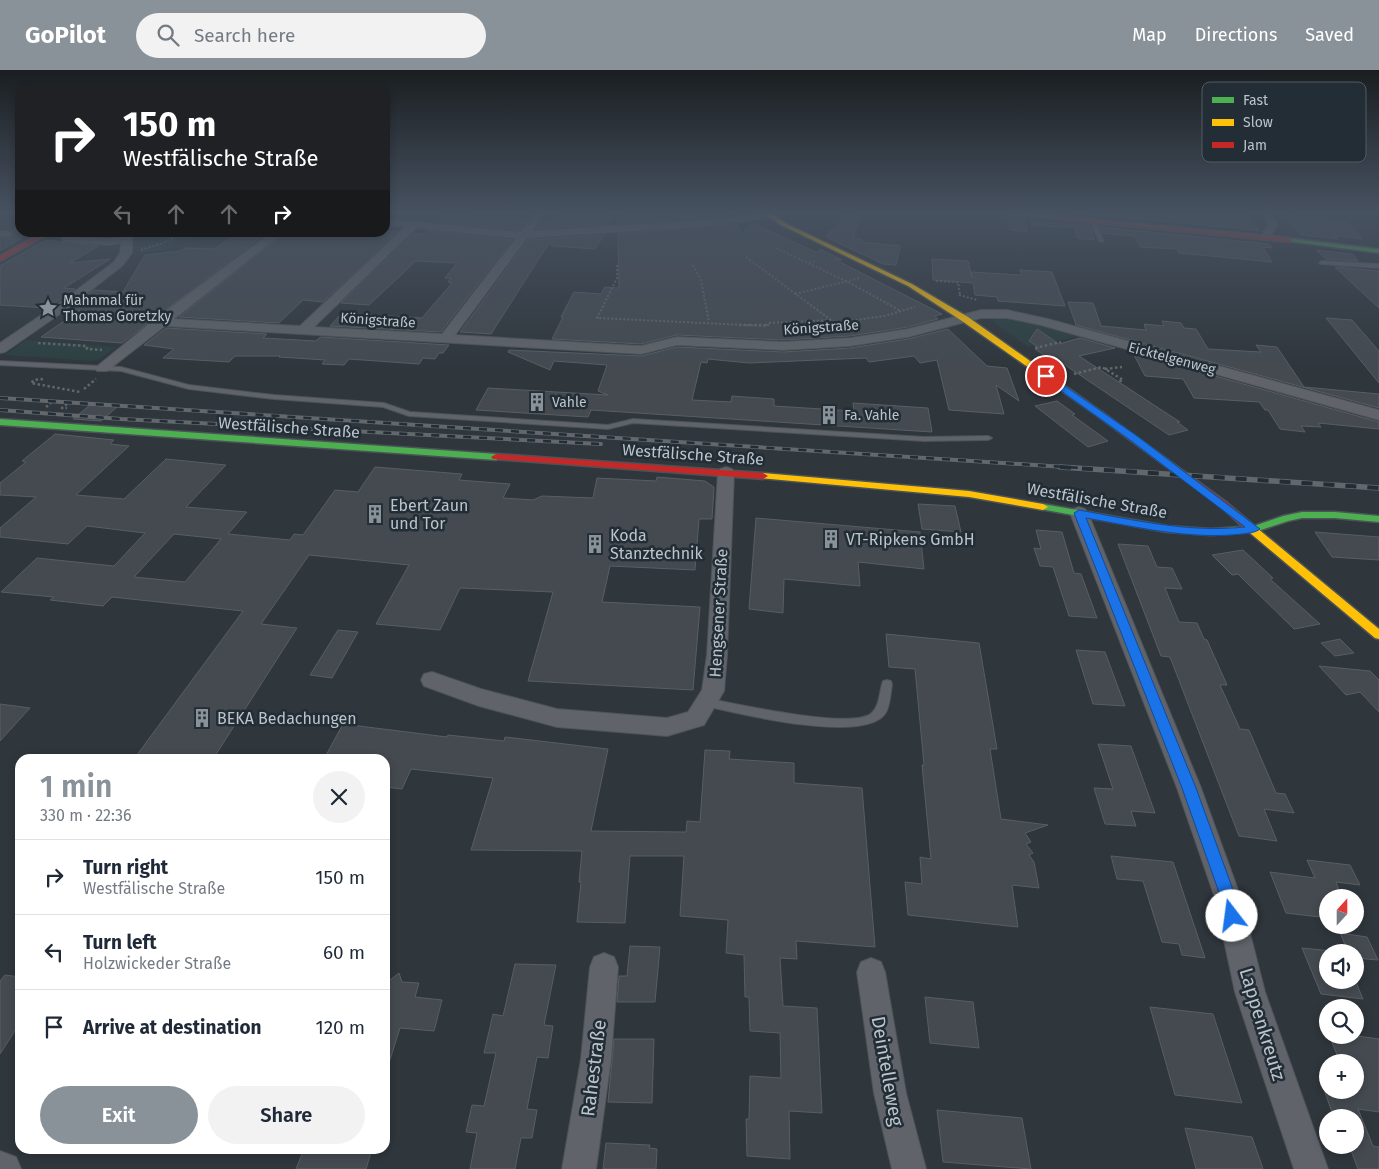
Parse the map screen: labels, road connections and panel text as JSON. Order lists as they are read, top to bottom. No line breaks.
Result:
{"streets":{"main road":["Westfälische Straße"],"street":["Königstraße","Eicktelgenweg","Hengsener Straße","Lappenkreutz","Rahestraße","Deintelleweg"]},"crossings":[["Königstraße","Eicktelgenweg"],["Westfälische Straße","Hengsener Straße"],["Westfälische Straße","Lappenkreutz"]],"places":{"place":["Mahnmal für Thomas Goretzky"],"building":["Vahle","Fa. Vahle","Ebert Zaun und Tor","VT-Ripkens GmbH","Koda Stanztechnik","BEKA Bedachungen"]},"legend":["Fast","Slow","Jam"],"north":"top","page":{"header":"GoPilot","search":"Search here","nav":["Map","Directions","Saved"],"turn":["150 m","Westfälische Straße"],"heading":["1 min","330 m · 22:36"],"list":[{"name":"Turn right","note":"Westfälische Straße","value":"150 m"},{"name":"Turn left","note":"Holzwickeder Straße","value":"60 m"},{"name":"Arrive at destination","value":"120 m"}],"map_buttons":["+","−"],"buttons":["Exit","Share"]}}
